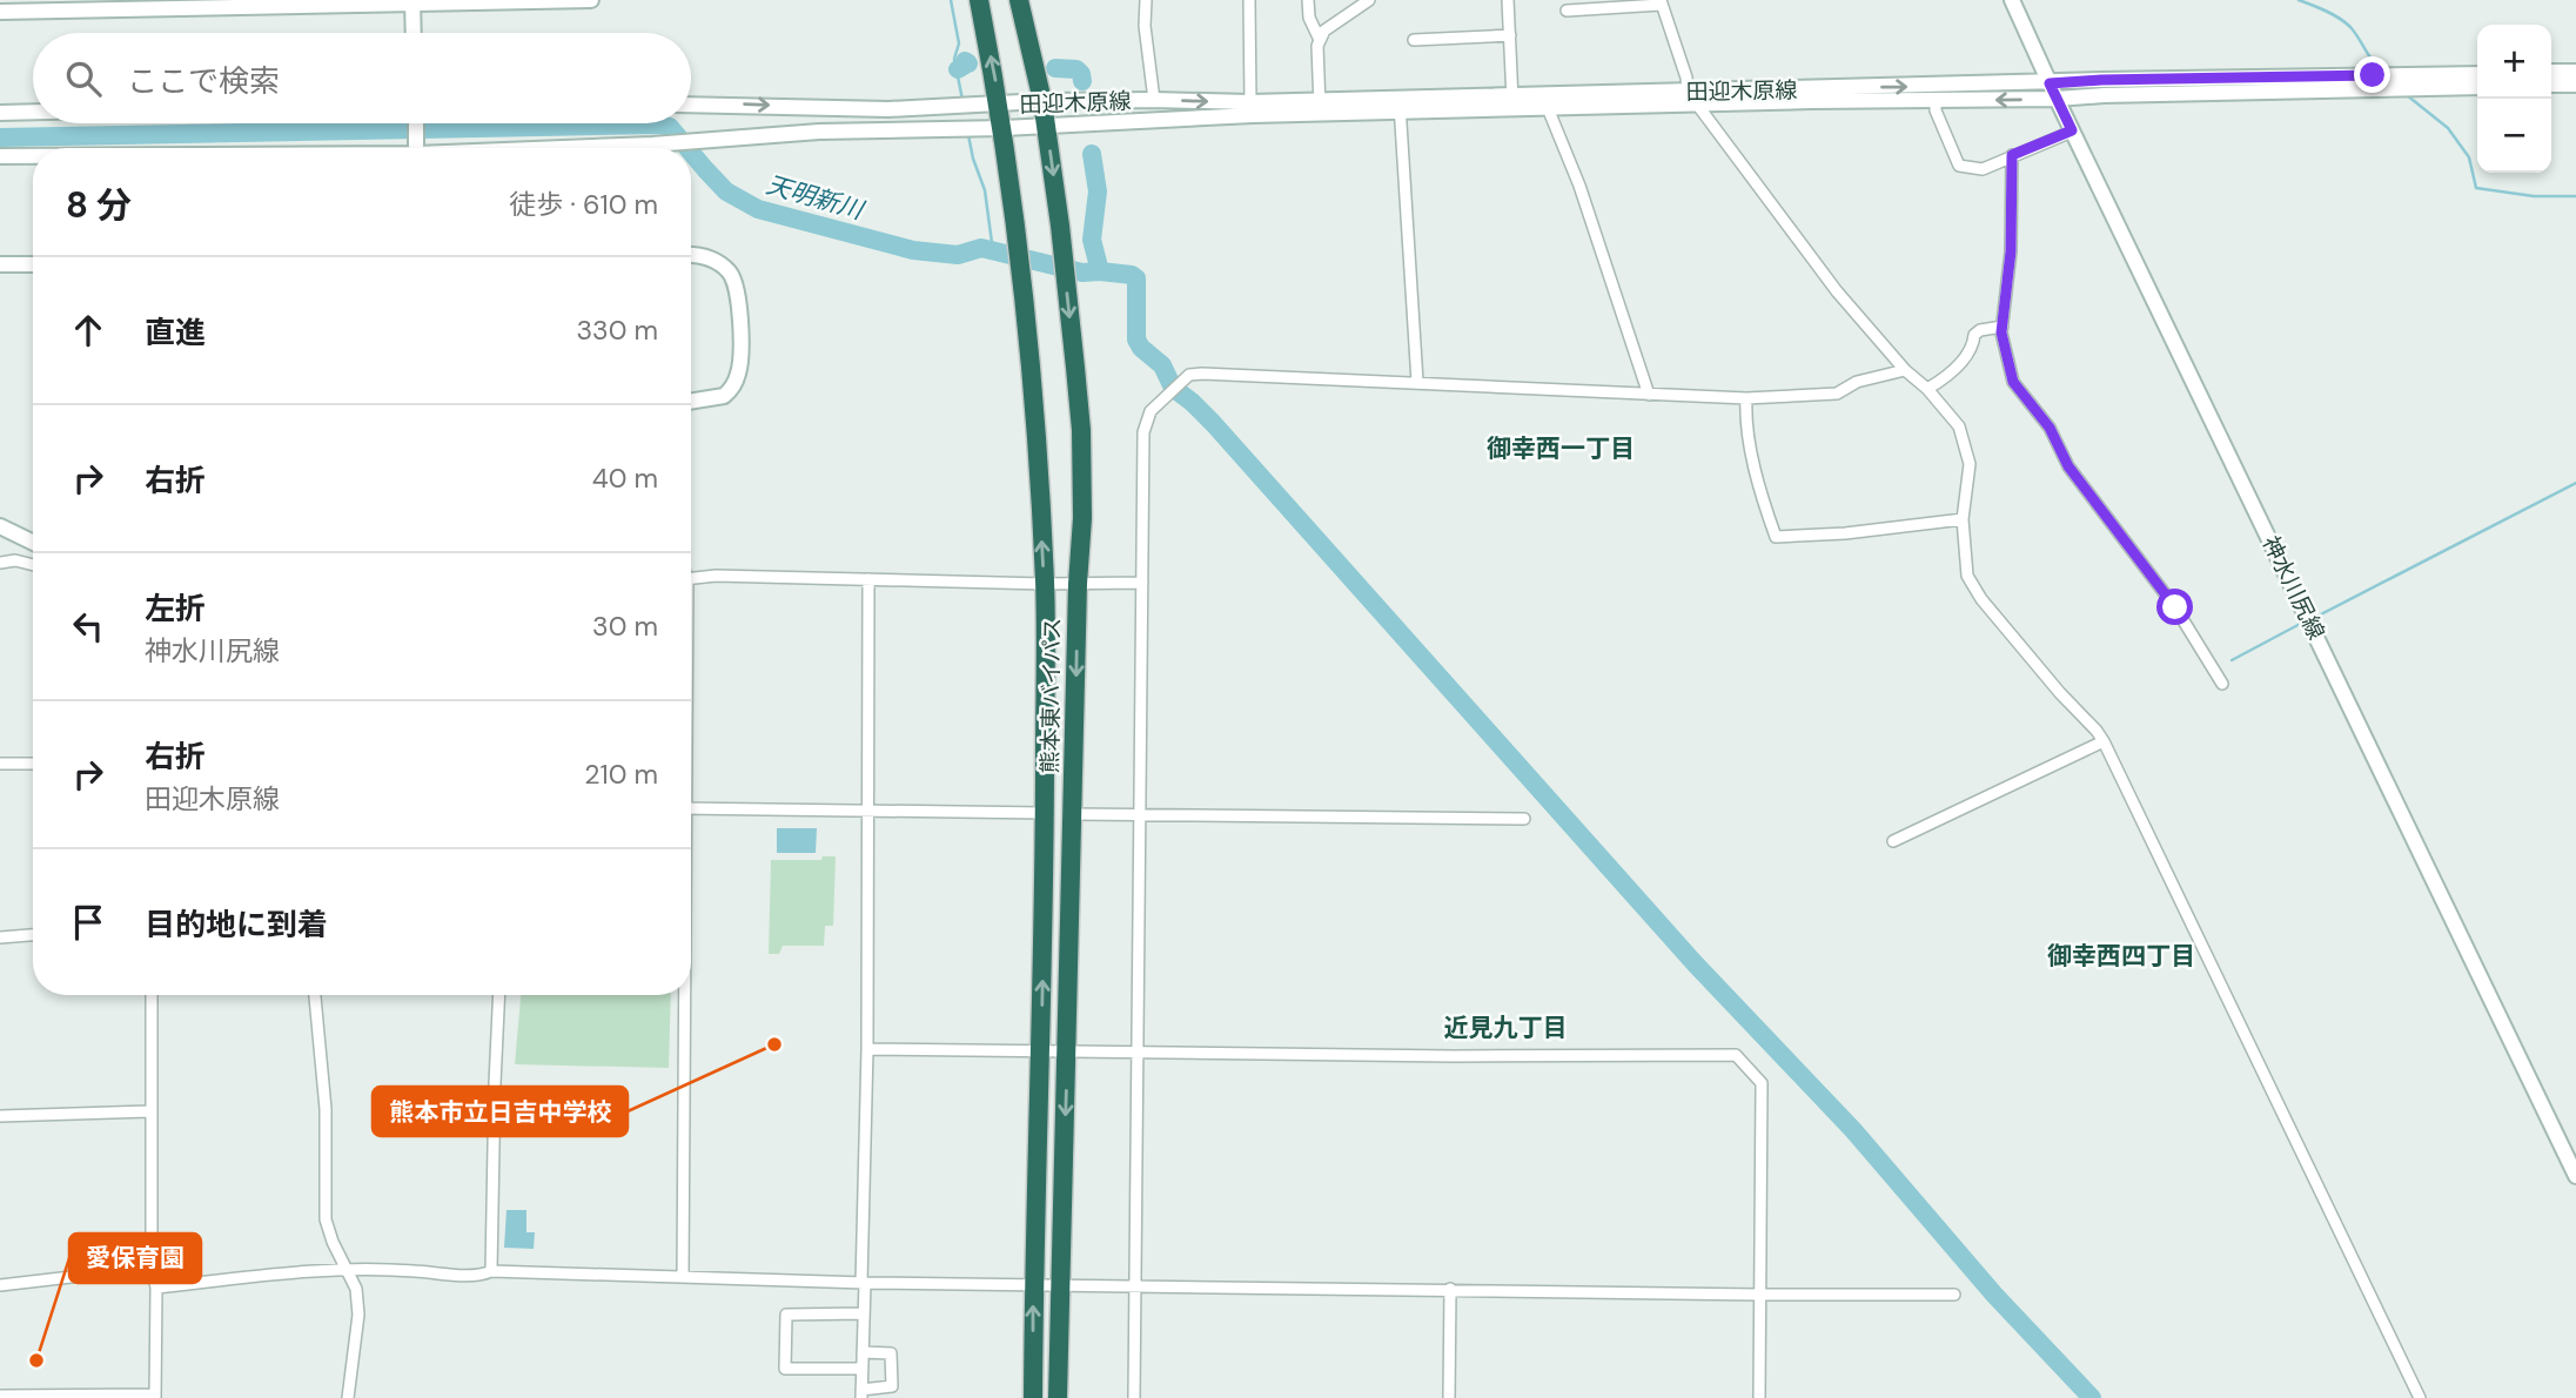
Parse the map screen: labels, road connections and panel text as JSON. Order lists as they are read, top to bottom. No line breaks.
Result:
{"streets":{"highway":["熊本東バイパス"],"main road":["田迎木原線","神水川尻線"]},"crossings":[["田迎木原線","神水川尻線"],["田迎木原線","熊本東バイパス"]],"districts":["御幸西一丁目","御幸西四丁目","近見九丁目"],"water":["天明新川"],"places":["熊本市立日吉中学校","愛保育園"],"page":{"map_buttons":["+","−"],"search":"ここで検索","heading":["8 分","徒歩 · 610 m"],"list":[["直進","330 m"],["右折","40 m"],["左折","神水川尻線","30 m"],["右折","田迎木原線","210 m"],"目的地に到着"]}}
